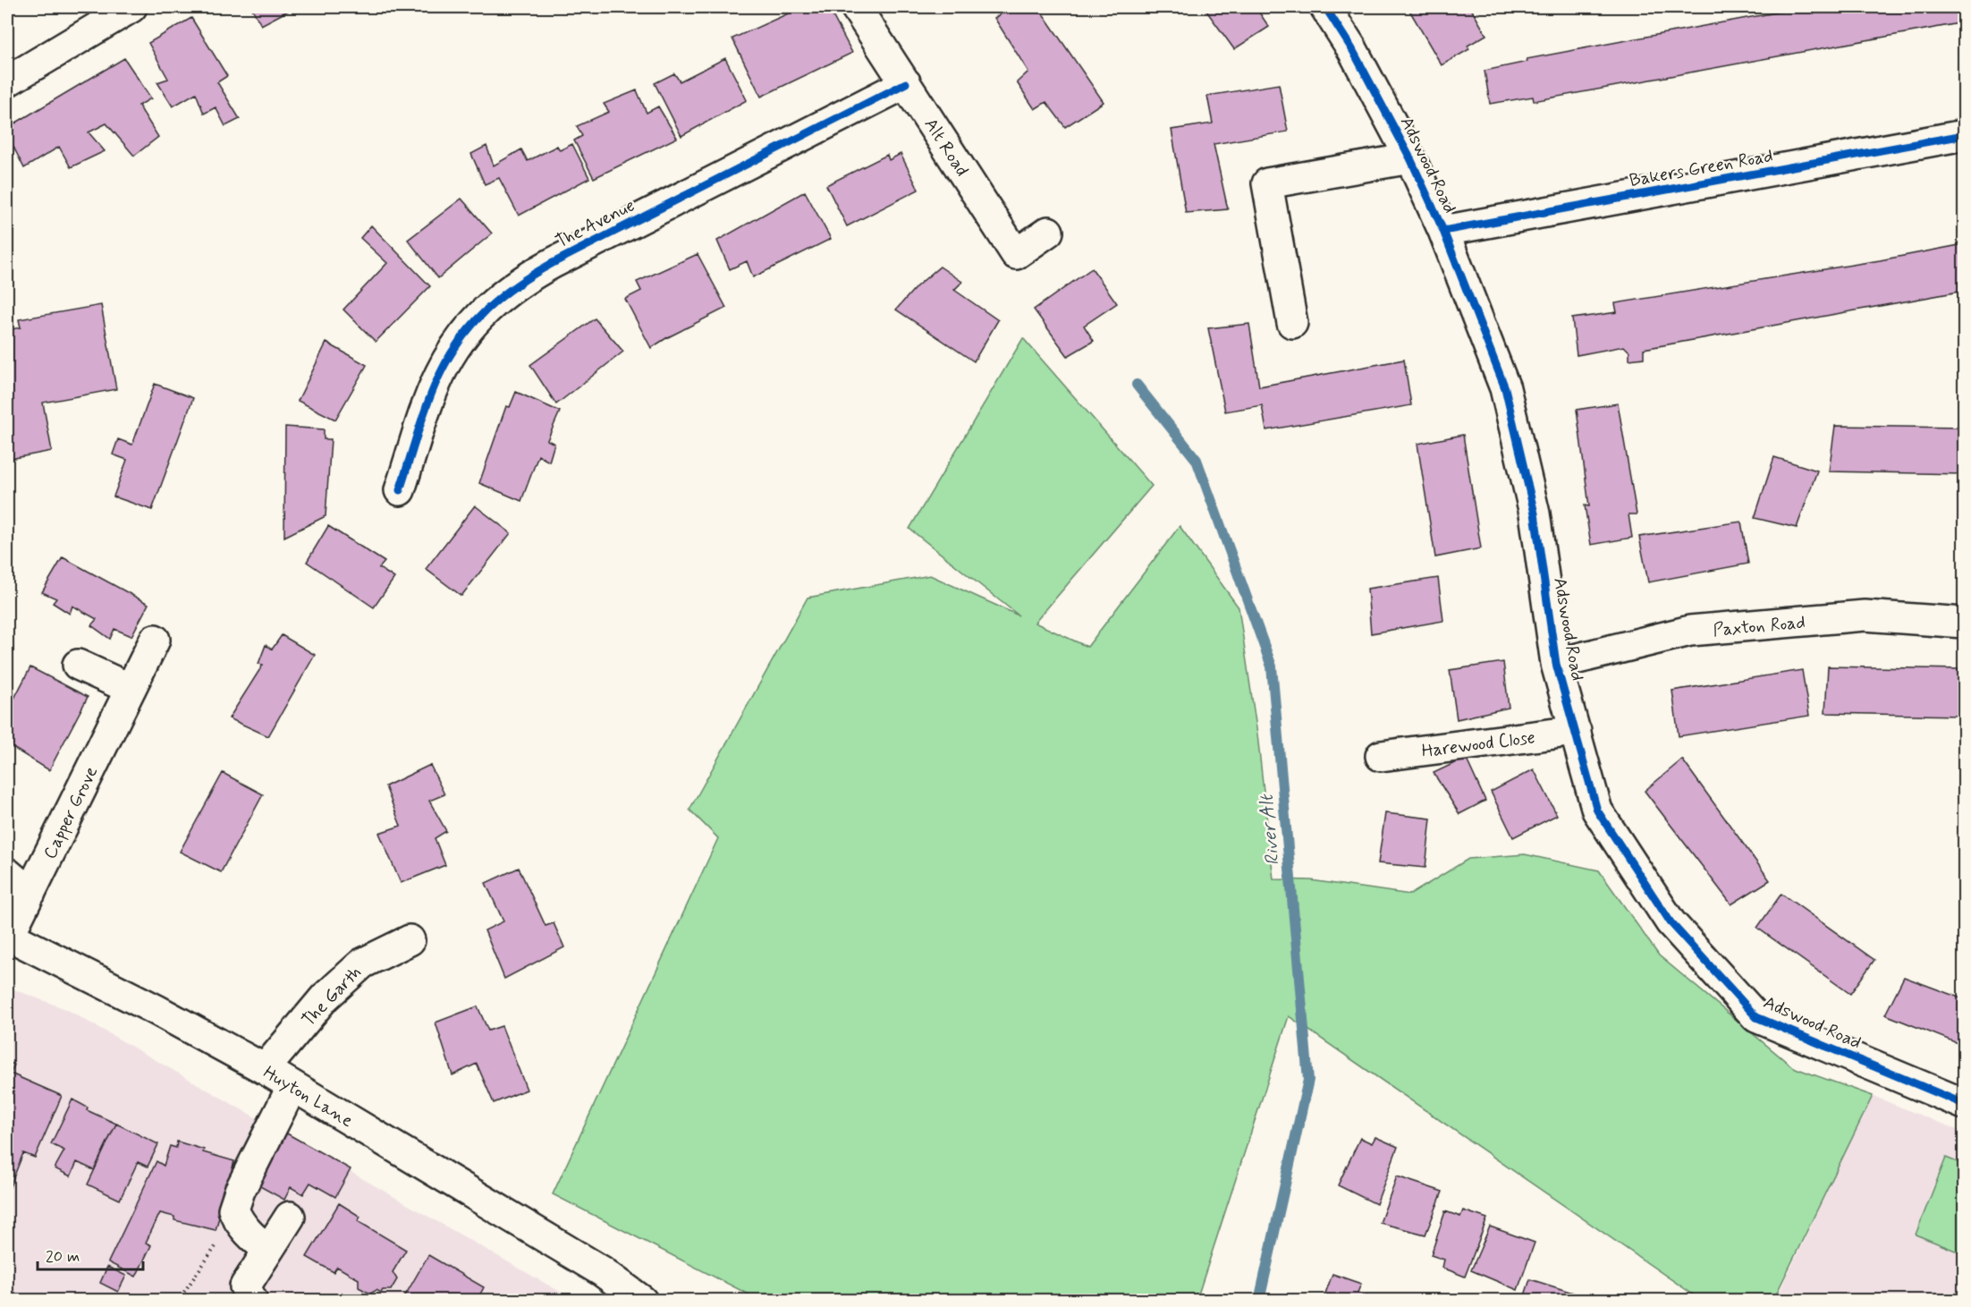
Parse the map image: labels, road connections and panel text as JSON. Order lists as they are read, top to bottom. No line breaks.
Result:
{"streets":{"street":["Alt Road","Adswood Road","Bakers Green Road","The Avenue","Paxton Road","Harewood Close","Capper Grove","The Garth","Huyton Lane"]},"crossings":[["Alt Road","The Avenue"],["Adswood Road","Bakers Green Road"],["Adswood Road","Paxton Road"],["Adswood Road","Harewood Close"],["Capper Grove","Huyton Lane"],["The Garth","Huyton Lane"]],"water":["River Alt"],"scale_bar":"20 m"}
